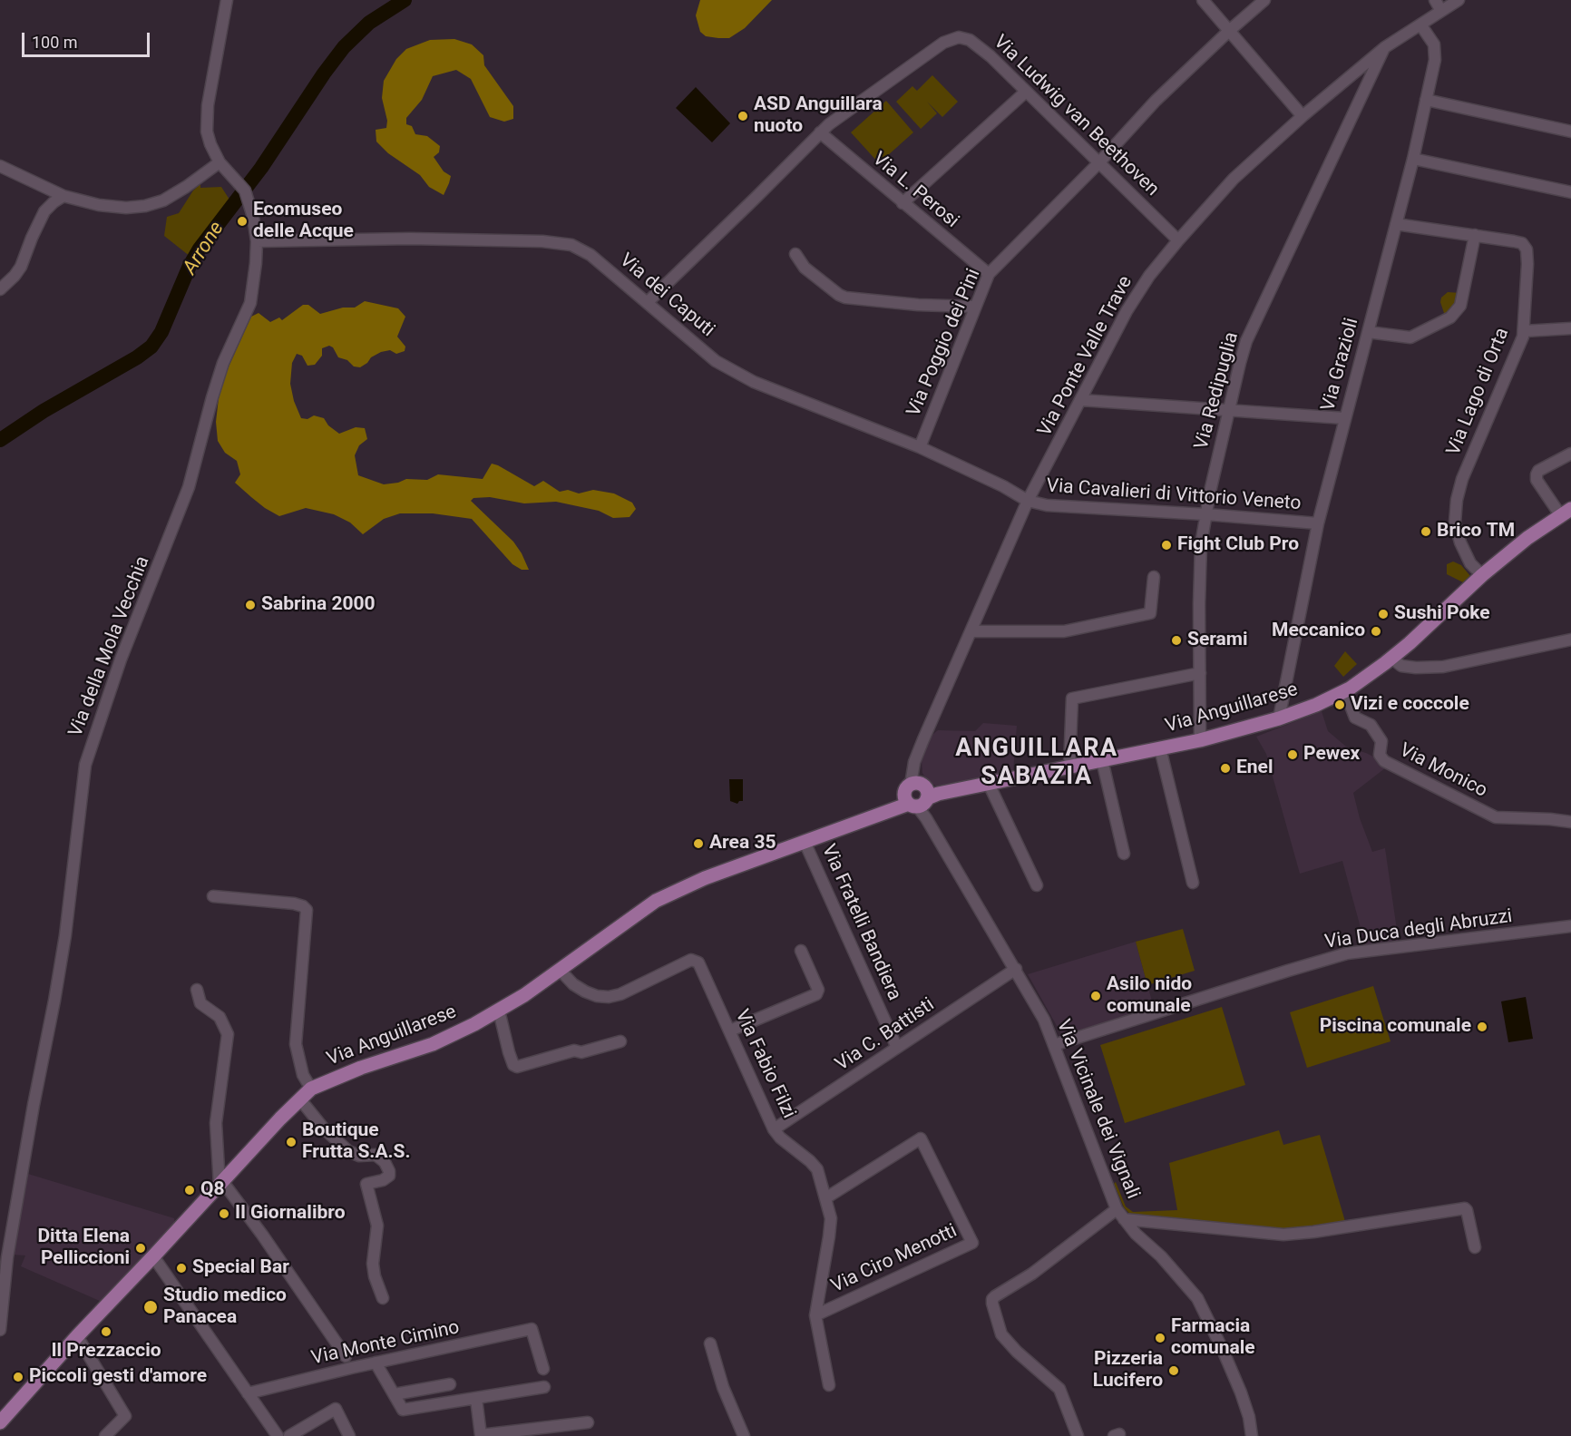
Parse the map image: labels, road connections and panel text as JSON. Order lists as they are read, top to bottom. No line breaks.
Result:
{"streets":{"main road":["Via Anguillarese"],"street":["Via Ludwig van Beethoven","Via L. Perosi","Via dei Caputi","Via Poggio dei Pini","Via Ponte Valle Trave","Via Grazioli","Via Redipuglia","Via Lago di Orta","Via Cavalieri di Vittorio Veneto","Via della Mola Vecchia","Via Monico","Via Fratelli Bandiera","Via Duca degli Abruzzi","Via C. Battisti","Via Fabio Filzi","Via Vicinale dei Vignali","Via Ciro Menotti","Via Monte Cimino"]},"crossings":[["Via Ludwig van Beethoven","Via L. Perosi"],["Via Ludwig van Beethoven","Via dei Caputi"],["Via Ludwig van Beethoven","Via Poggio dei Pini"],["Via Ludwig van Beethoven","Via Ponte Valle Trave"],["Via L. Perosi","Via Poggio dei Pini"],["Via dei Caputi","Via Poggio dei Pini"],["Via dei Caputi","Via Ponte Valle Trave"],["Via dei Caputi","Via Cavalieri di Vittorio Veneto"],["Via dei Caputi","Via della Mola Vecchia"],["Via Ponte Valle Trave","Via Redipuglia"],["Via Ponte Valle Trave","Via Cavalieri di Vittorio Veneto"],["Via Ponte Valle Trave","Via Anguillarese"],["Via Ponte Valle Trave","Via Vicinale dei Vignali"],["Via Grazioli","Via Lago di Orta"],["Via Grazioli","Via Cavalieri di Vittorio Veneto"],["Via Grazioli","Via Anguillarese"],["Via Redipuglia","Via Cavalieri di Vittorio Veneto"],["Via Redipuglia","Via Anguillarese"],["Via Lago di Orta","Via Anguillarese"],["Via Anguillarese","Via Monico"],["Via Anguillarese","Via Fratelli Bandiera"],["Via Anguillarese","Via Fabio Filzi"],["Via Anguillarese","Via Vicinale dei Vignali"],["Via Fratelli Bandiera","Via C. Battisti"],["Via Duca degli Abruzzi","Via Vicinale dei Vignali"],["Via C. Battisti","Via Fabio Filzi"],["Via C. Battisti","Via Vicinale dei Vignali"],["Via Fabio Filzi","Via Ciro Menotti"]],"districts":["ANGUILLARA SABAZIA"],"water":["Arrone"],"places":["ASD Anguillara nuoto","Ecomuseo delle Acque","Brico TM","Fight Club Pro","Sabrina 2000","Sushi Poke","Meccanico","Serami","Vizi e coccole","Pewex","Enel","Area 35","Asilo nido comunale","Piscina comunale","Boutique Frutta S.A.S.","Q8","Il Giornalibro","Ditta Elena Pelliccioni","Special Bar","Studio medico Panacea","Il Prezzaccio","Farmacia comunale","Pizzeria Lucifero","Piccoli gesti d'amore"],"scale_bar":"100 m"}
